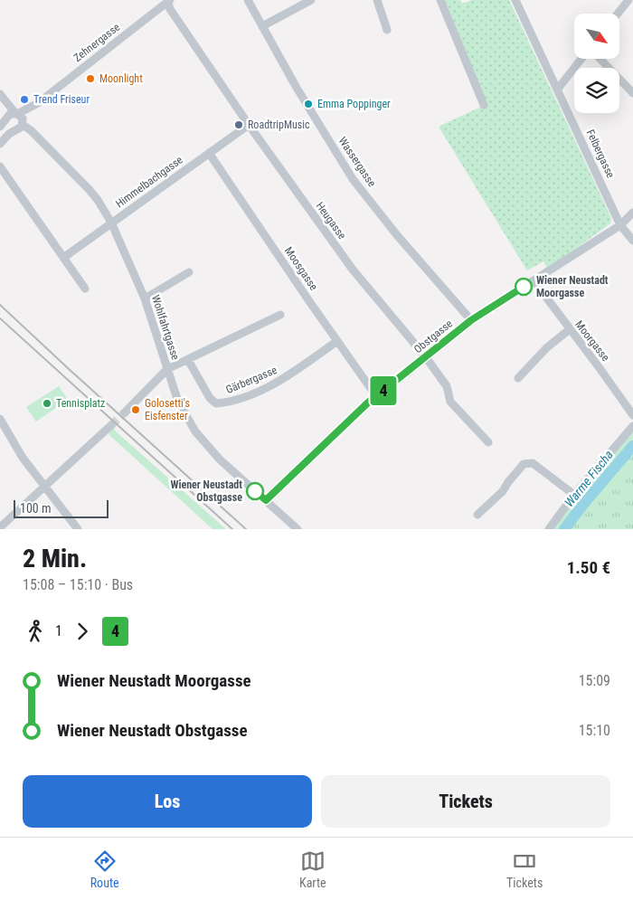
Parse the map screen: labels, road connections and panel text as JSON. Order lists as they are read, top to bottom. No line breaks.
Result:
{"streets":{"street":["Zehnergasse","Felbergasse","Wassergasse","Himmelbachgasse","Heugasse","Moosgasse","Wohlfahrtgasse","Obstgasse","Moorgasse","Gärbergasse"]},"crossings":[["Zehnergasse","Heugasse"],["Zehnergasse","Wohlfahrtgasse"],["Felbergasse","Obstgasse"],["Wassergasse","Obstgasse"],["Himmelbachgasse","Heugasse"],["Himmelbachgasse","Moosgasse"],["Himmelbachgasse","Wohlfahrtgasse"],["Heugasse","Obstgasse"],["Moosgasse","Obstgasse"],["Moosgasse","Gärbergasse"],["Wohlfahrtgasse","Obstgasse"],["Obstgasse","Moorgasse"]],"water":["Warme Fischa"],"places":["Moonlight","Trend Friseur","Emma Poppinger","RoadtripMusic","Wiener Neustadt Moorgasse","Tennisplatz","Golosetti's Eisfenster","Wiener Neustadt Obstgasse"],"lines":["bus line 4"],"scale_bar":"100 m","north":"bottom right","page":{"on_map":"4","scale":"100 m","heading":["2 Min.","15:08 – 15:10 · Bus","1.50 €"],"legs":["1","4"],"list":[{"name":"Wiener Neustadt Moorgasse","value":"15:09"},{"name":"Wiener Neustadt Obstgasse","value":"15:10"}],"buttons":["Los","Tickets"],"tabs":["Route","Karte","Tickets"]}}
